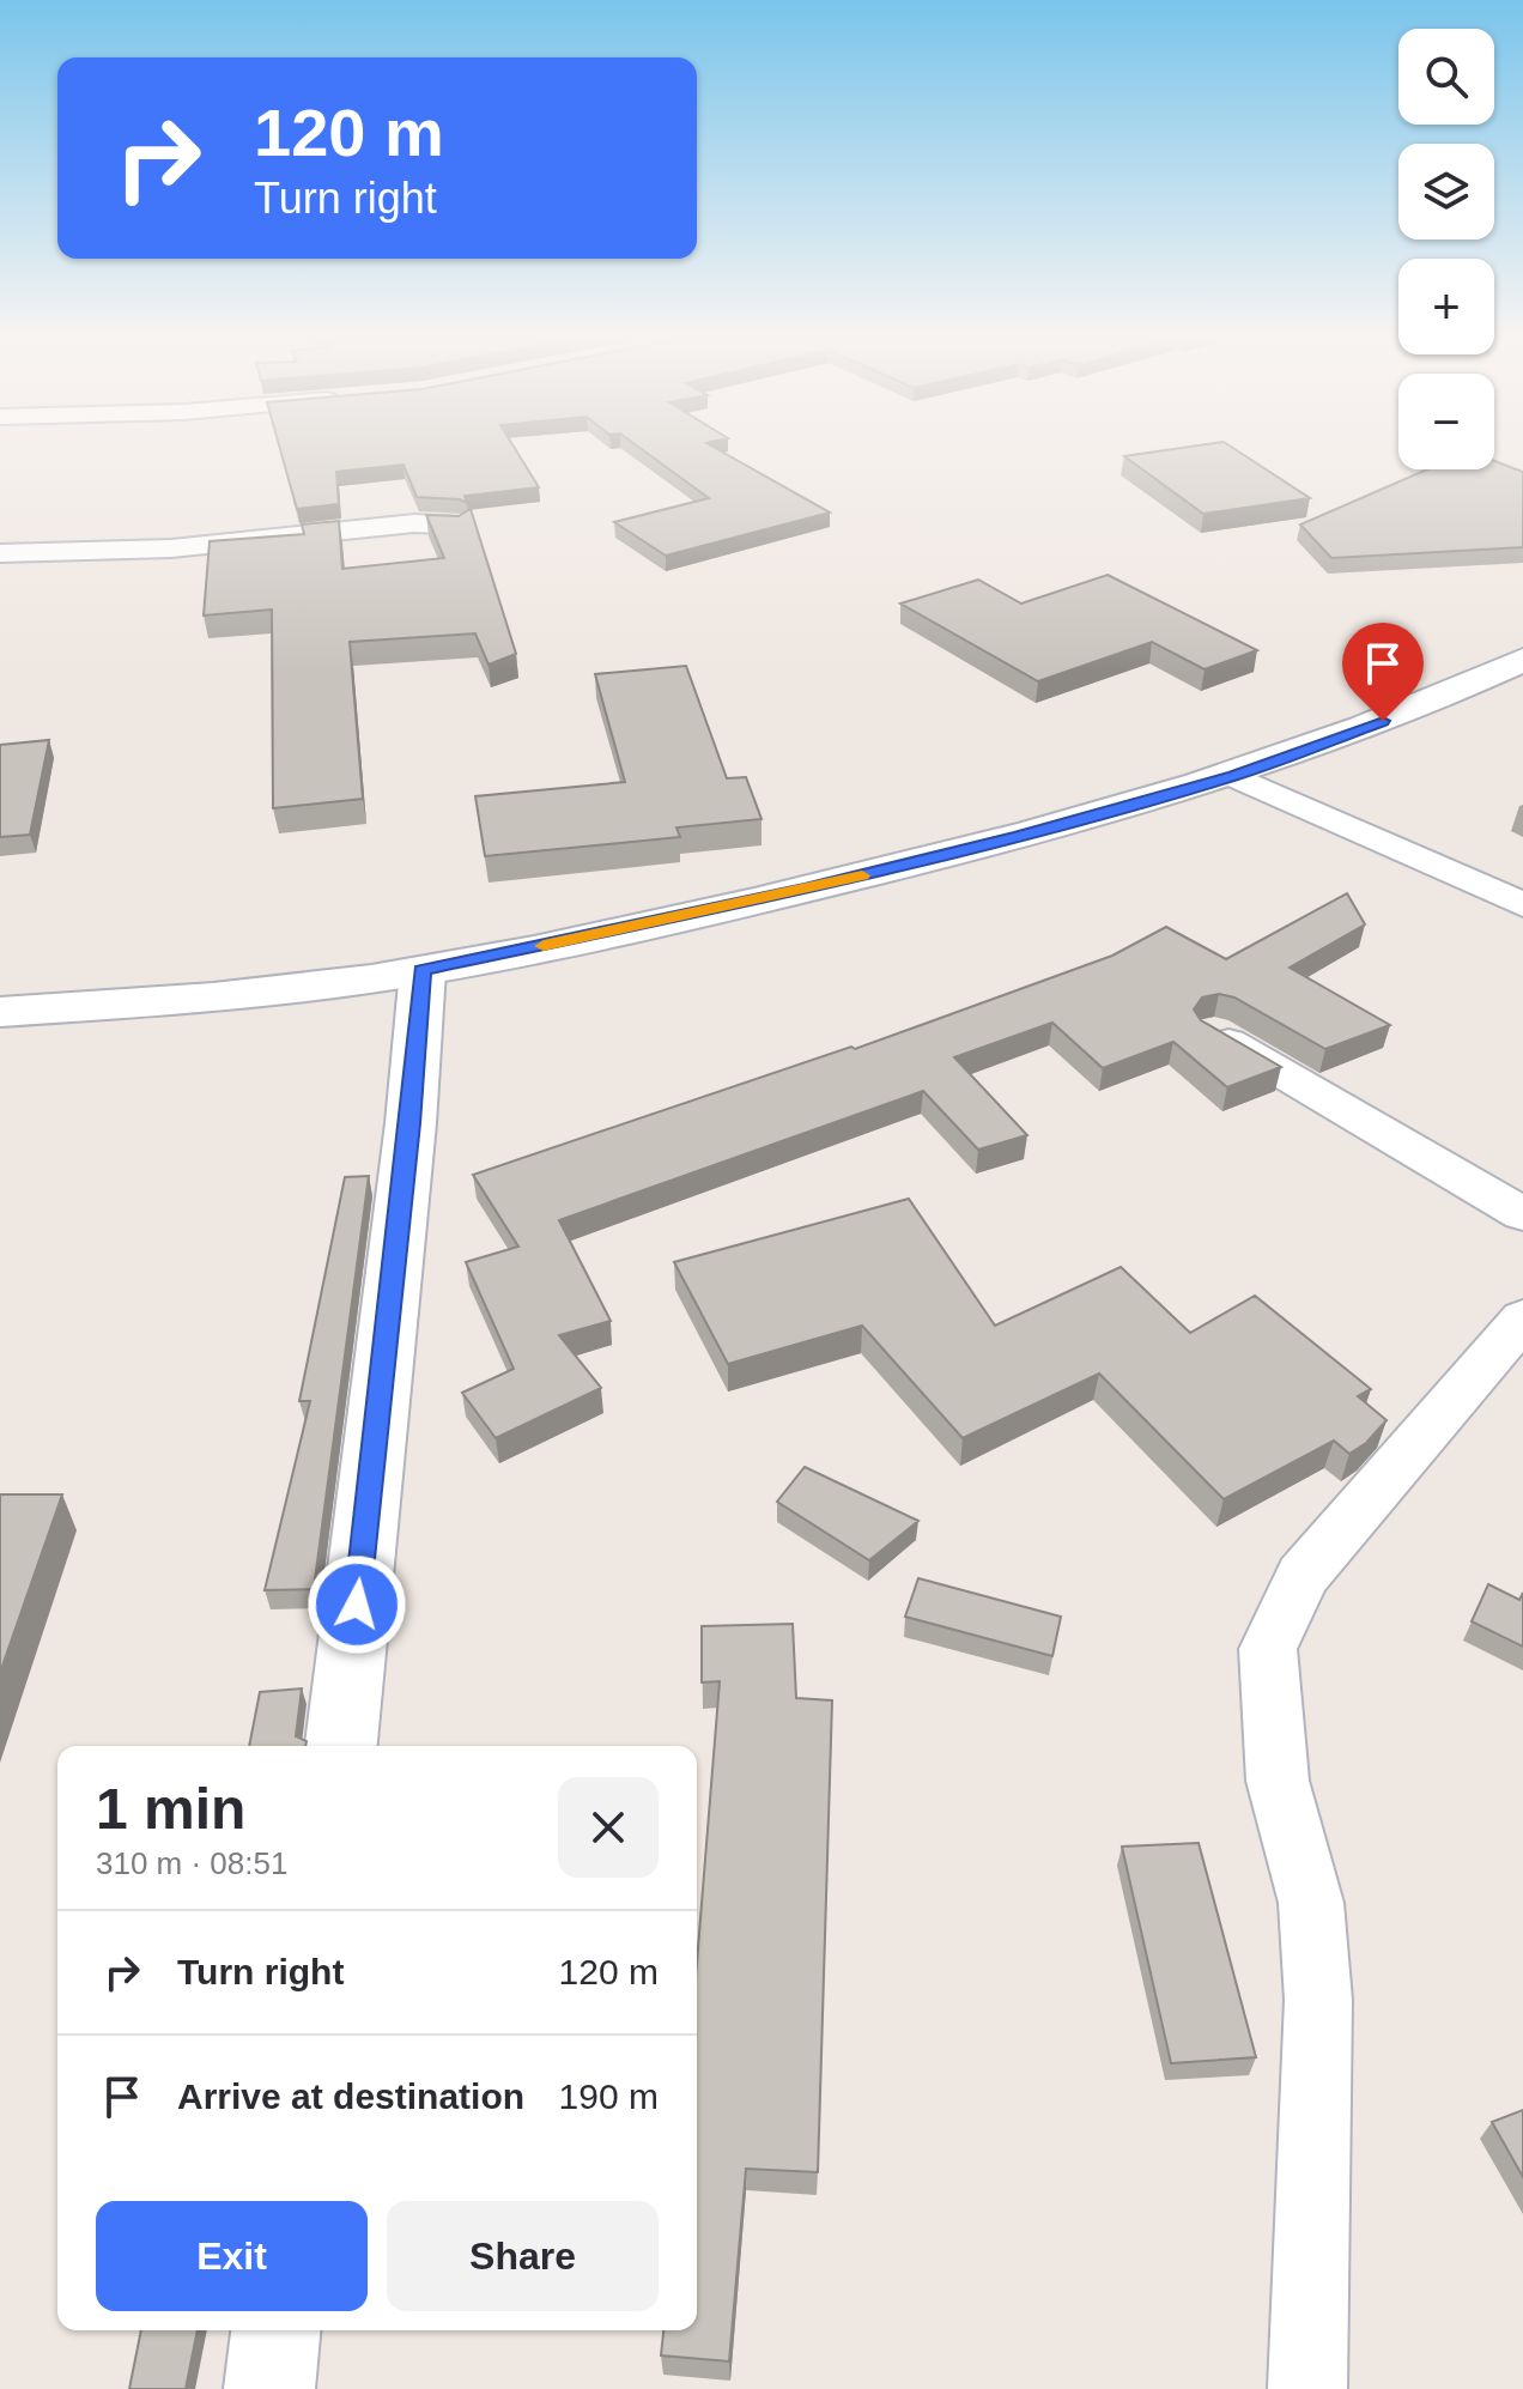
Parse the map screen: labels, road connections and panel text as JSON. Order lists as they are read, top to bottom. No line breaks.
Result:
{"page":{"map_buttons":["+","−"],"turn":["120 m","Turn right"],"heading":["1 min","310 m · 08:51"],"list":[{"name":"Turn right","value":"120 m"},{"name":"Arrive at destination","value":"190 m"}],"buttons":["Exit","Share"]}}
